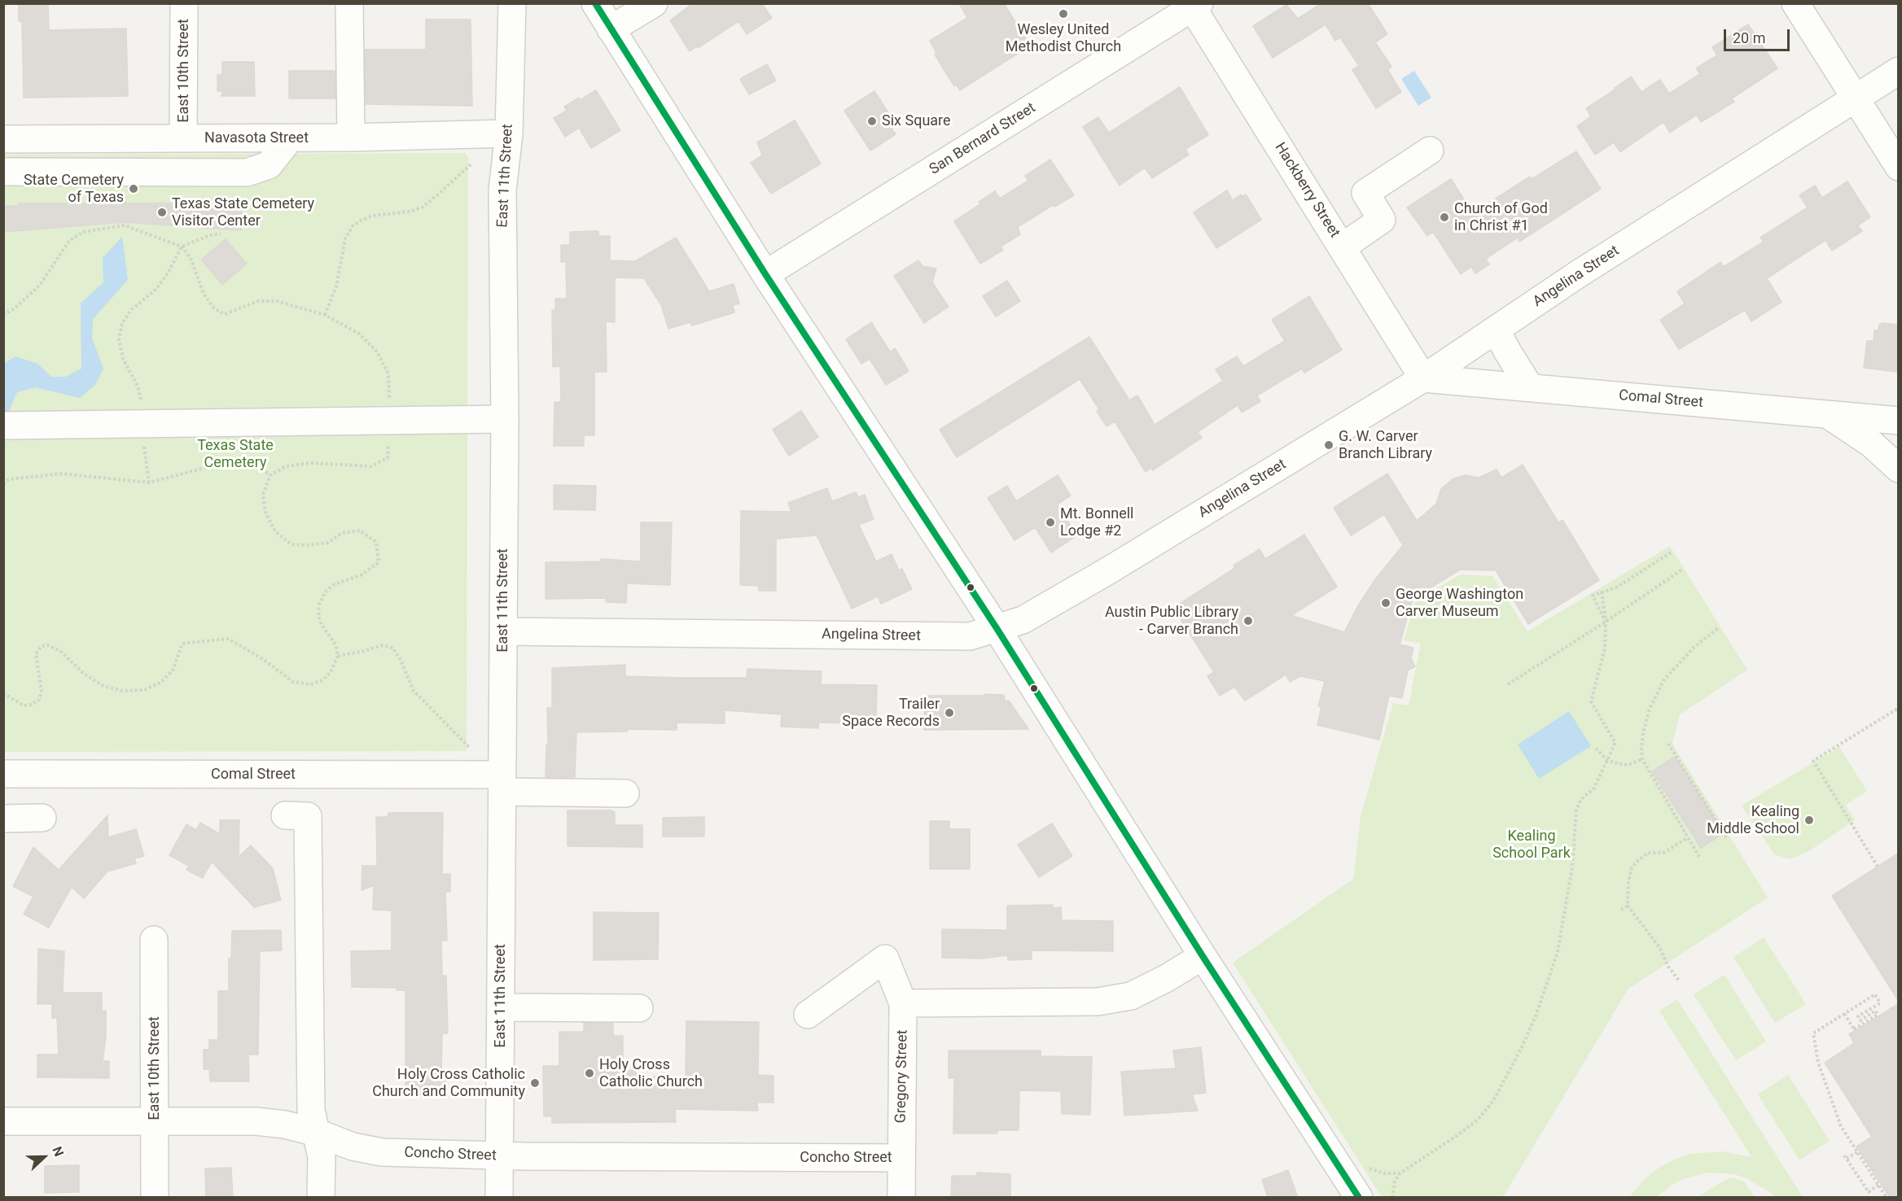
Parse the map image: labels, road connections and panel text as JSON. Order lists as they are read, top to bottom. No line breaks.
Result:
{"streets":{"street":["East 10th Street","Navasota Street","San Bernard Street","East 11th Street","Hackberry Street","Angelina Street","Comal Street","Gregory Street","Concho Street"]},"crossings":[["East 10th Street","Navasota Street"],["East 10th Street","Concho Street"],["Navasota Street","East 11th Street"],["San Bernard Street","Hackberry Street"],["East 11th Street","Angelina Street"],["East 11th Street","Comal Street"],["East 11th Street","Concho Street"],["Hackberry Street","Angelina Street"],["Hackberry Street","Comal Street"],["Angelina Street","Comal Street"],["Gregory Street","Concho Street"]],"parks":["Texas State Cemetery","Kealing School Park"],"places":["Wesley United Methodist Church","Six Square","State Cemetery of Texas","Texas State Cemetery Visitor Center","Church of God in Christ #1","G. W. Carver Branch Library","Mt. Bonnell Lodge #2","George Washington Carver Museum","Austin Public Library - Carver Branch","Trailer Space Records","Kealing Middle School","Holy Cross Catholic Church","Holy Cross Catholic Church and Community"],"scale_bar":"20 m","north":"right"}
